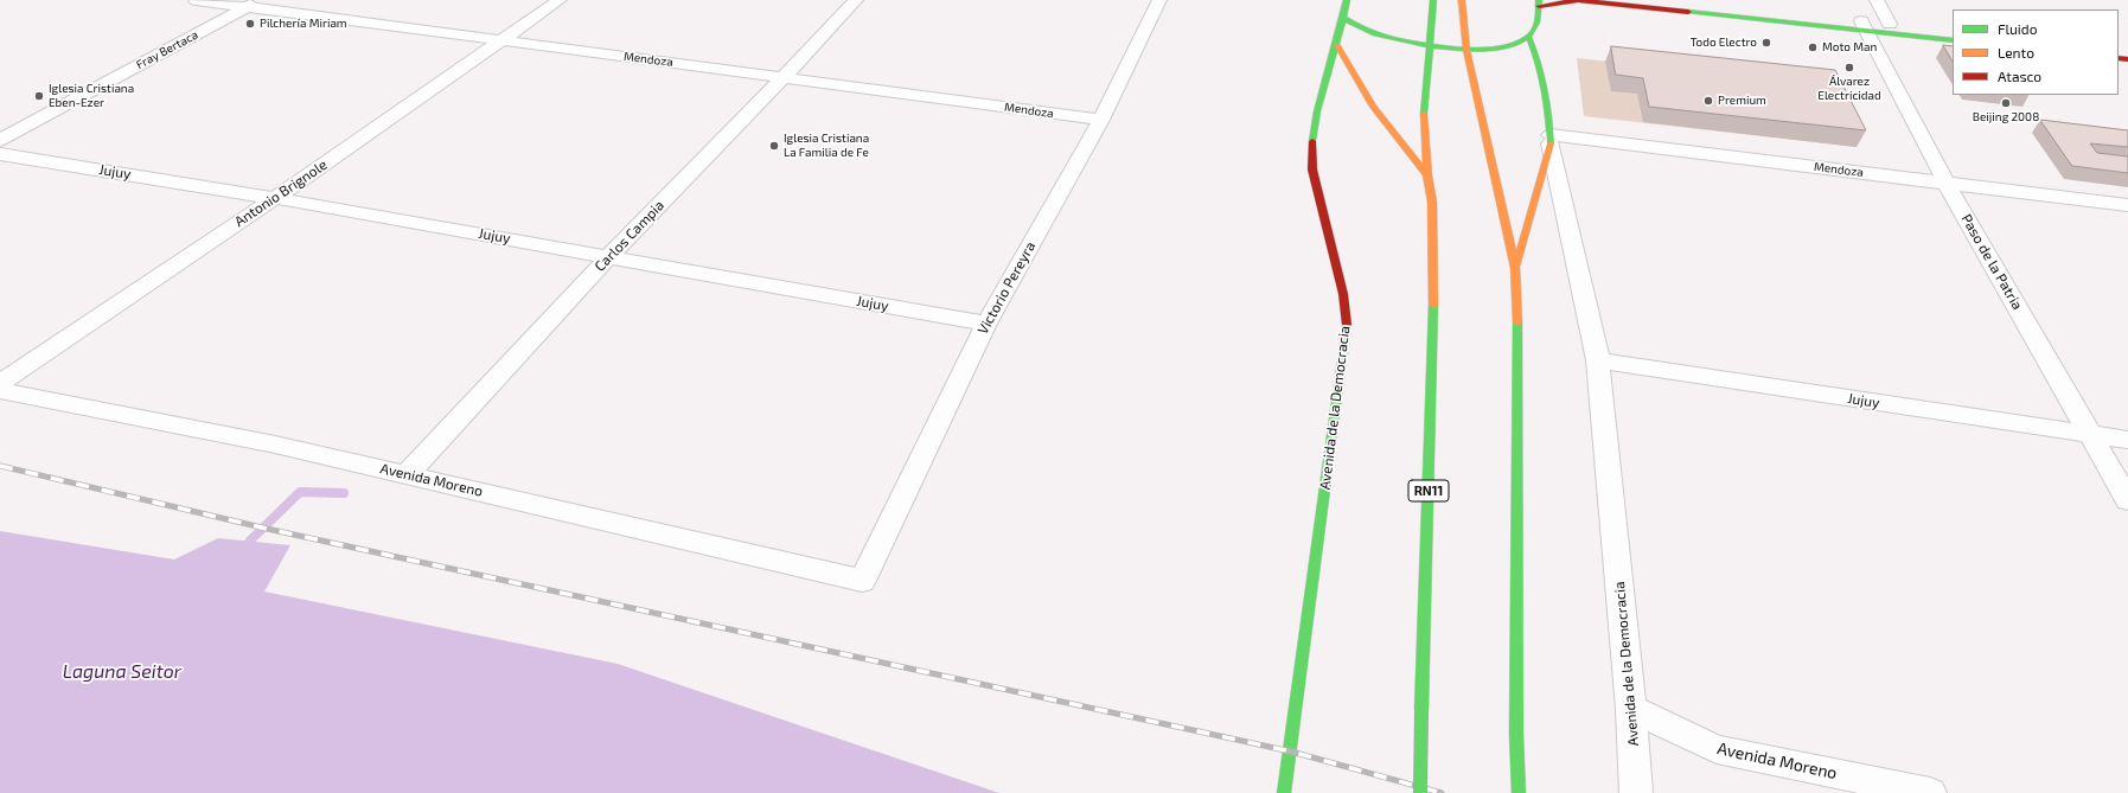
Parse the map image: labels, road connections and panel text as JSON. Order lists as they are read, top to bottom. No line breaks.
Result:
{"streets":{"main road":["Avenida de la Democracia","RN11"],"street":["Fray Bertaca","Mendoza","Jujuy","Antonio Brignole","Carlos Campia","Paso de la Patria","Victorio Pereyra","Avenida Moreno"]},"crossings":[["Fray Bertaca","Mendoza"],["Mendoza","Antonio Brignole"],["Mendoza","Carlos Campia"],["Mendoza","Paso de la Patria"],["Mendoza","Victorio Pereyra"],["Mendoza","Avenida de la Democracia"],["Jujuy","Antonio Brignole"],["Jujuy","Carlos Campia"],["Jujuy","Paso de la Patria"],["Jujuy","Victorio Pereyra"],["Jujuy","Avenida de la Democracia"],["Carlos Campia","Avenida Moreno"],["Victorio Pereyra","Avenida Moreno"],["Avenida de la Democracia","Avenida Moreno"]],"water":["Laguna Seitor"],"places":["Pilchería Miriam","Todo Electro","Moto Man","Álvarez Electricidad","Iglesia Cristiana Eben-Ezer","Premium","Beijing 2008","Iglesia Cristiana La Familia de Fe"],"legend":["Fluido","Lento","Atasco"]}
